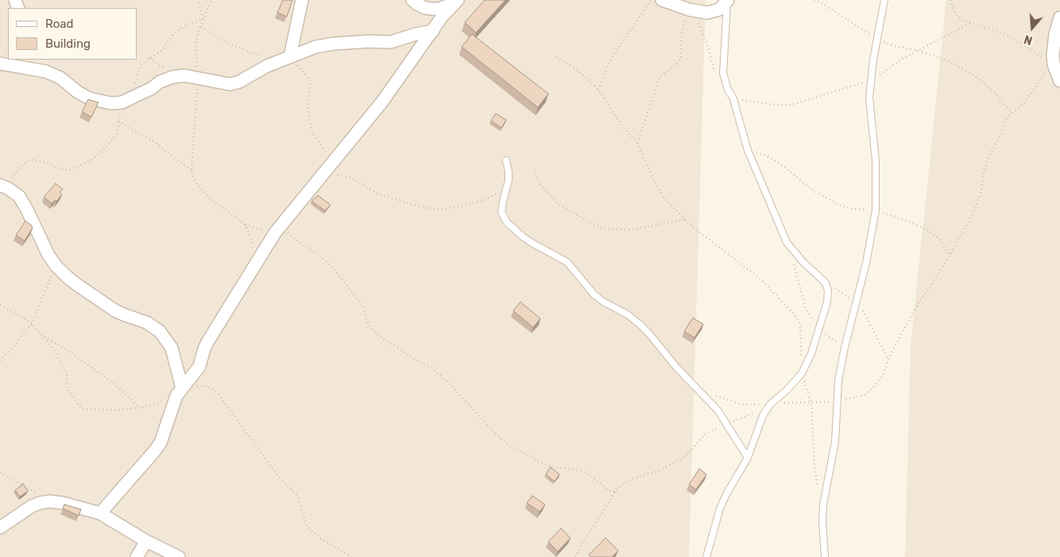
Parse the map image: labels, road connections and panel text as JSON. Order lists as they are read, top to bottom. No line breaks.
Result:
{"legend":["Road","Building"],"north":"bottom"}
